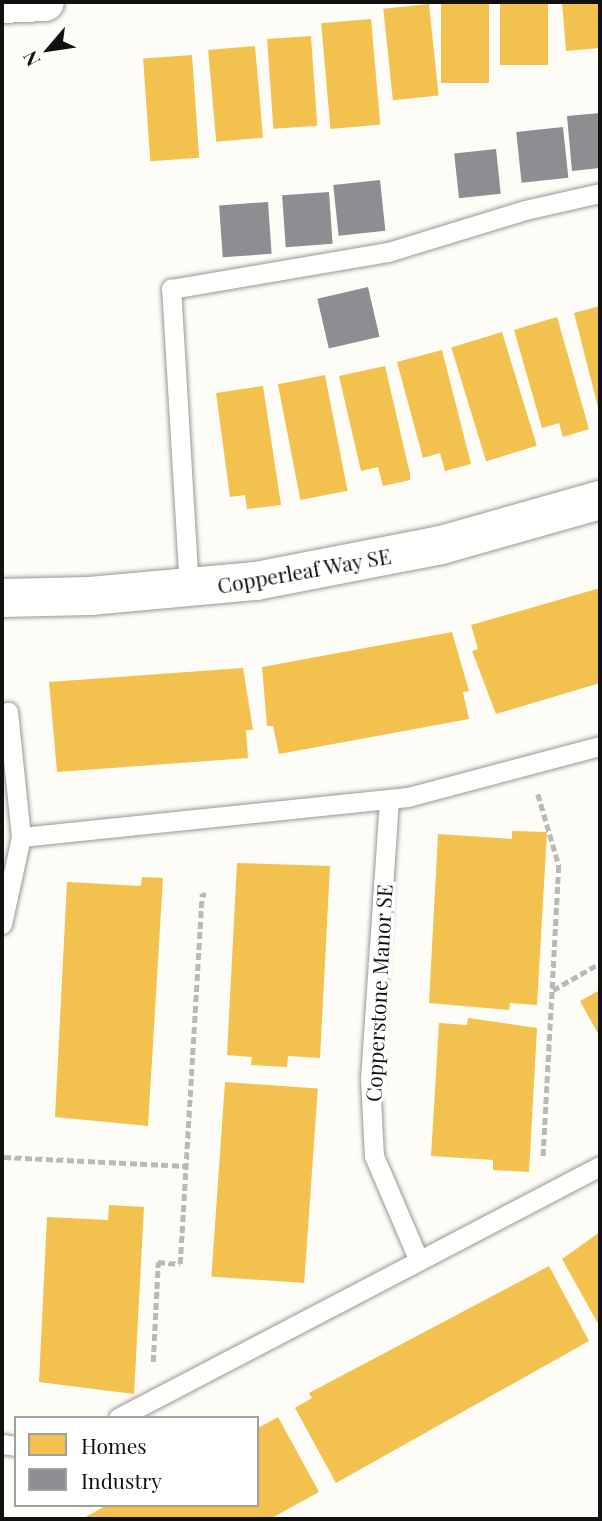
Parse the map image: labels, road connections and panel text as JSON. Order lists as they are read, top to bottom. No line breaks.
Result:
{"streets":{"street":["Copperleaf Way SE"],"lane":["Copperstone Manor SE"]},"legend":["Homes","Industry"],"north":"bottom left"}
